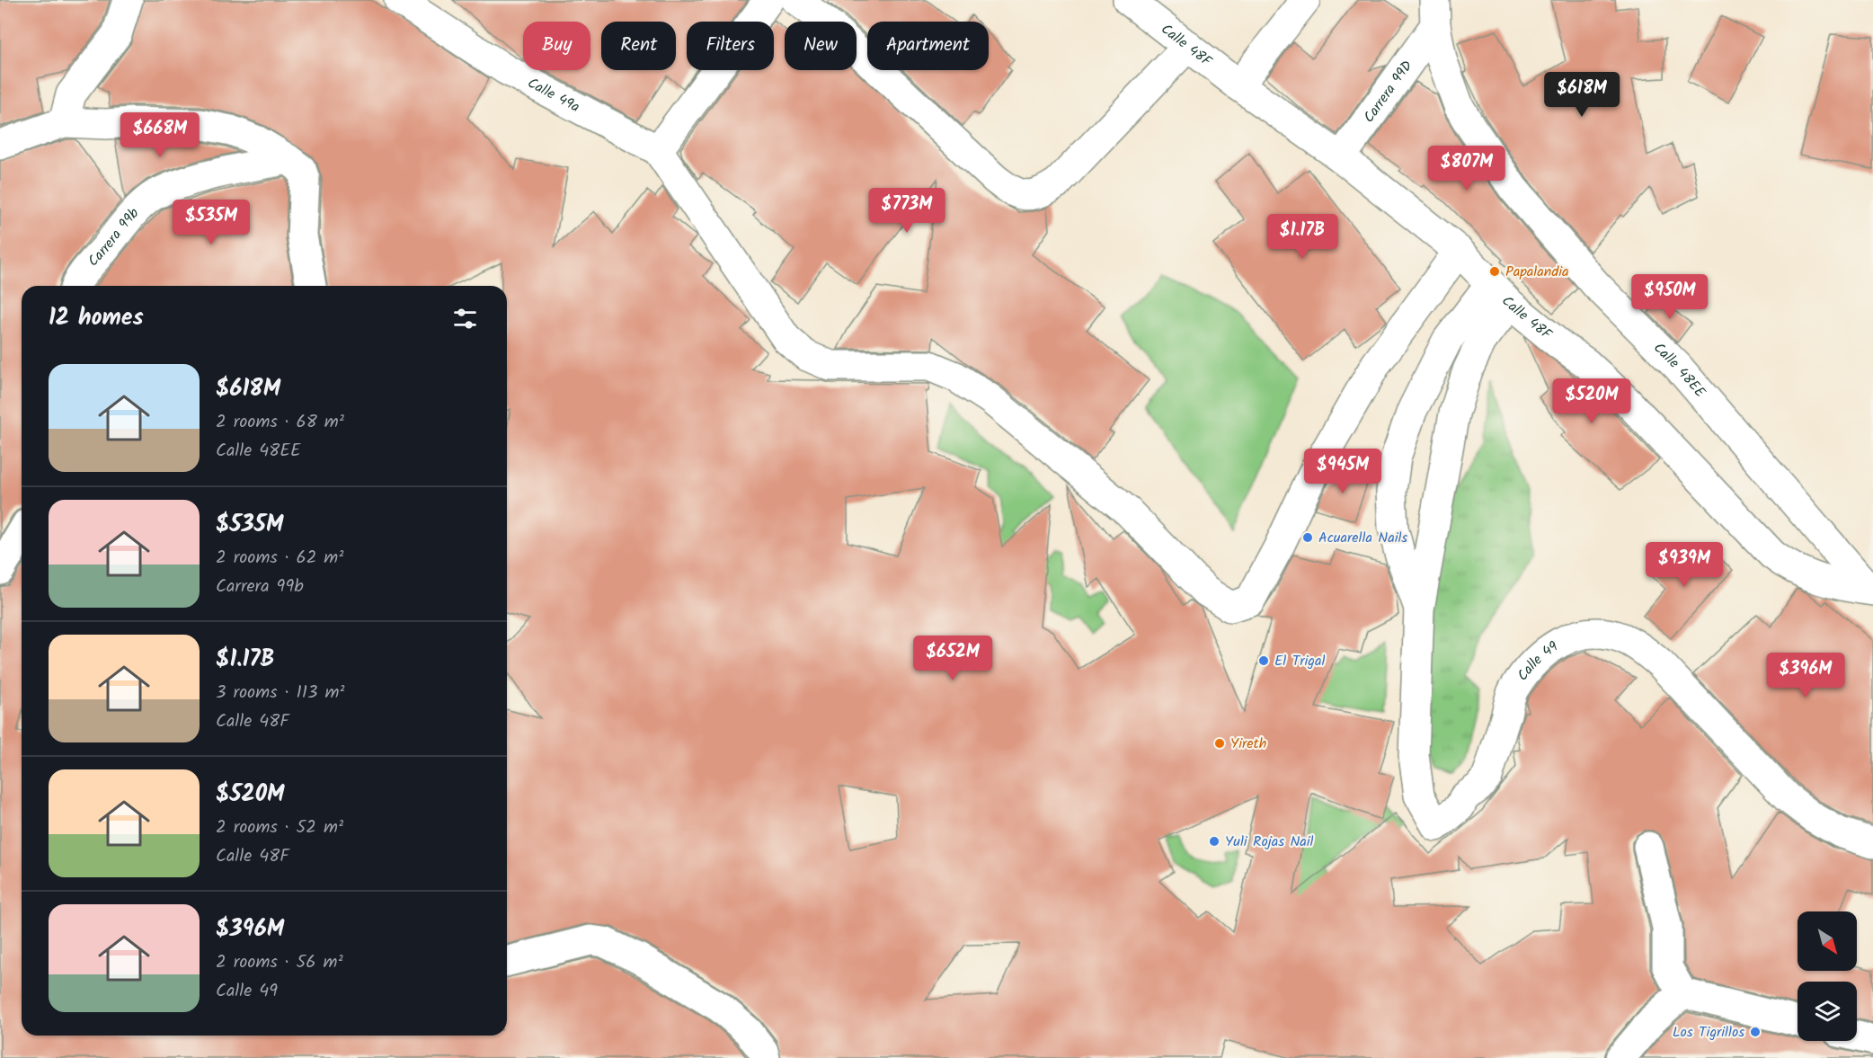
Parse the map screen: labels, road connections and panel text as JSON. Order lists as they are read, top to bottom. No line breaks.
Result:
{"streets":{"street":["Calle 48F","Carrera 99D","Calle 49a","Carrera 99b","Calle 48EE","Calle 49"]},"crossings":[["Calle 48F","Carrera 99D"],["Calle 48F","Calle 48EE"],["Calle 48F","Calle 49"],["Carrera 99D","Calle 48EE"]],"places":["Papalandia","Acuarella Nails","El Trigal","Yireth","Yuli Rojas Nail","Los Tigrillos"],"north":"bottom right","page":{"chip":["Buy","Rent","Filters","New","Apartment"],"price":["$618M","$668M","$807M","$773M","$535M","$1.17B","$950M","$520M","$945M","$939M","$652M","$396M"],"heading":"12 homes","list":[{"name":"$618M","note":"2 rooms · 68 m² · Calle 48EE"},{"name":"$535M","note":"2 rooms · 62 m² · Carrera 99b"},{"name":"$1.17B","note":"3 rooms · 113 m² · Calle 48F"},{"name":"$520M","note":"2 rooms · 52 m² · Calle 48F"},{"name":"$396M","note":"2 rooms · 56 m² · Calle 49"}]}}
